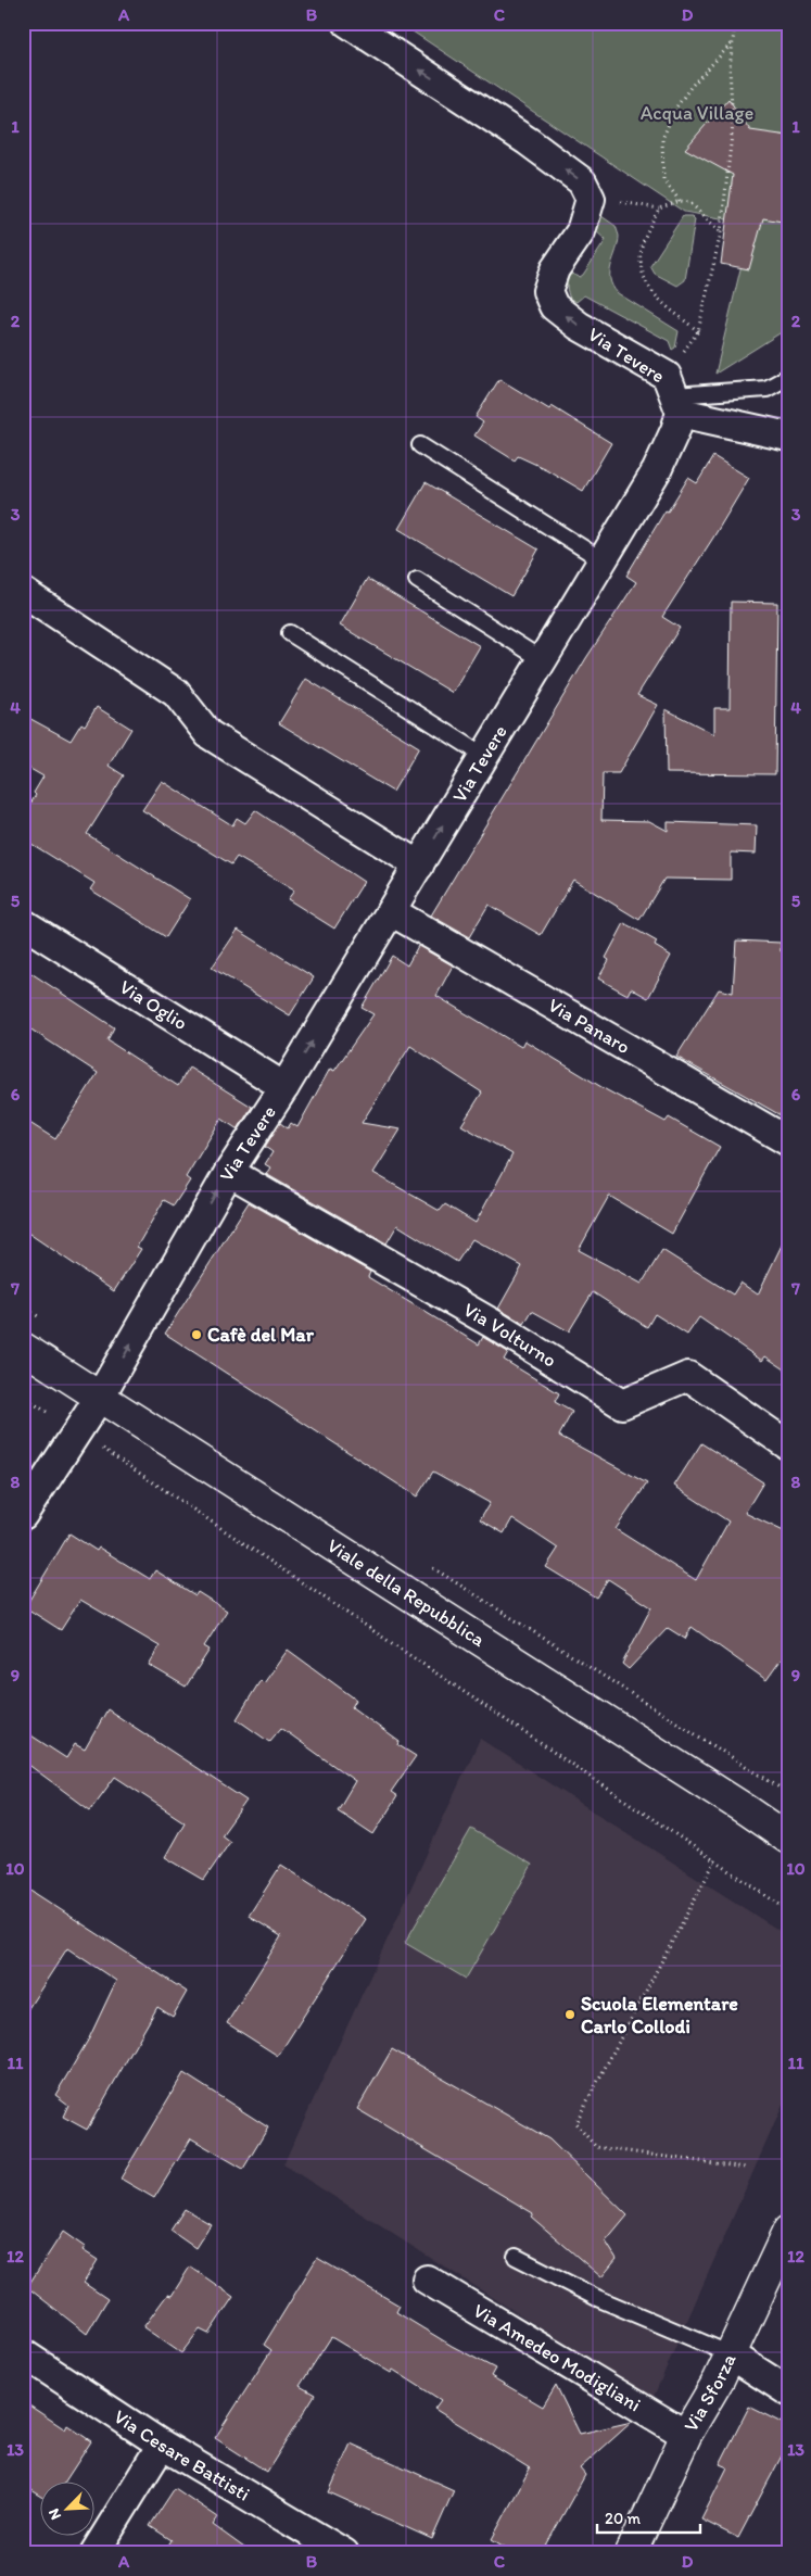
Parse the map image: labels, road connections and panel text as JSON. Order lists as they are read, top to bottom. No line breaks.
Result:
{"streets":{"street":["Via Tevere","Via Oglio","Via Panaro","Via Volturno","Viale della Repubblica","Via Amedeo Modigliani","Via Sforza","Via Cesare Battisti"]},"crossings":[["Via Tevere","Via Oglio"],["Via Tevere","Via Panaro"],["Via Tevere","Via Volturno"],["Via Tevere","Viale della Repubblica"],["Via Amedeo Modigliani","Via Sforza"]],"one_way":["Via Tevere"],"parks":["Acqua Village"],"places":["Cafè del Mar","Scuola Elementare Carlo Collodi"],"scale_bar":"20 m","north":"bottom left","grid":{"columns":["A","B","C","D"],"rows":["1","2","3","4","5","6","7","8","9","10","11","12","13"]}}
